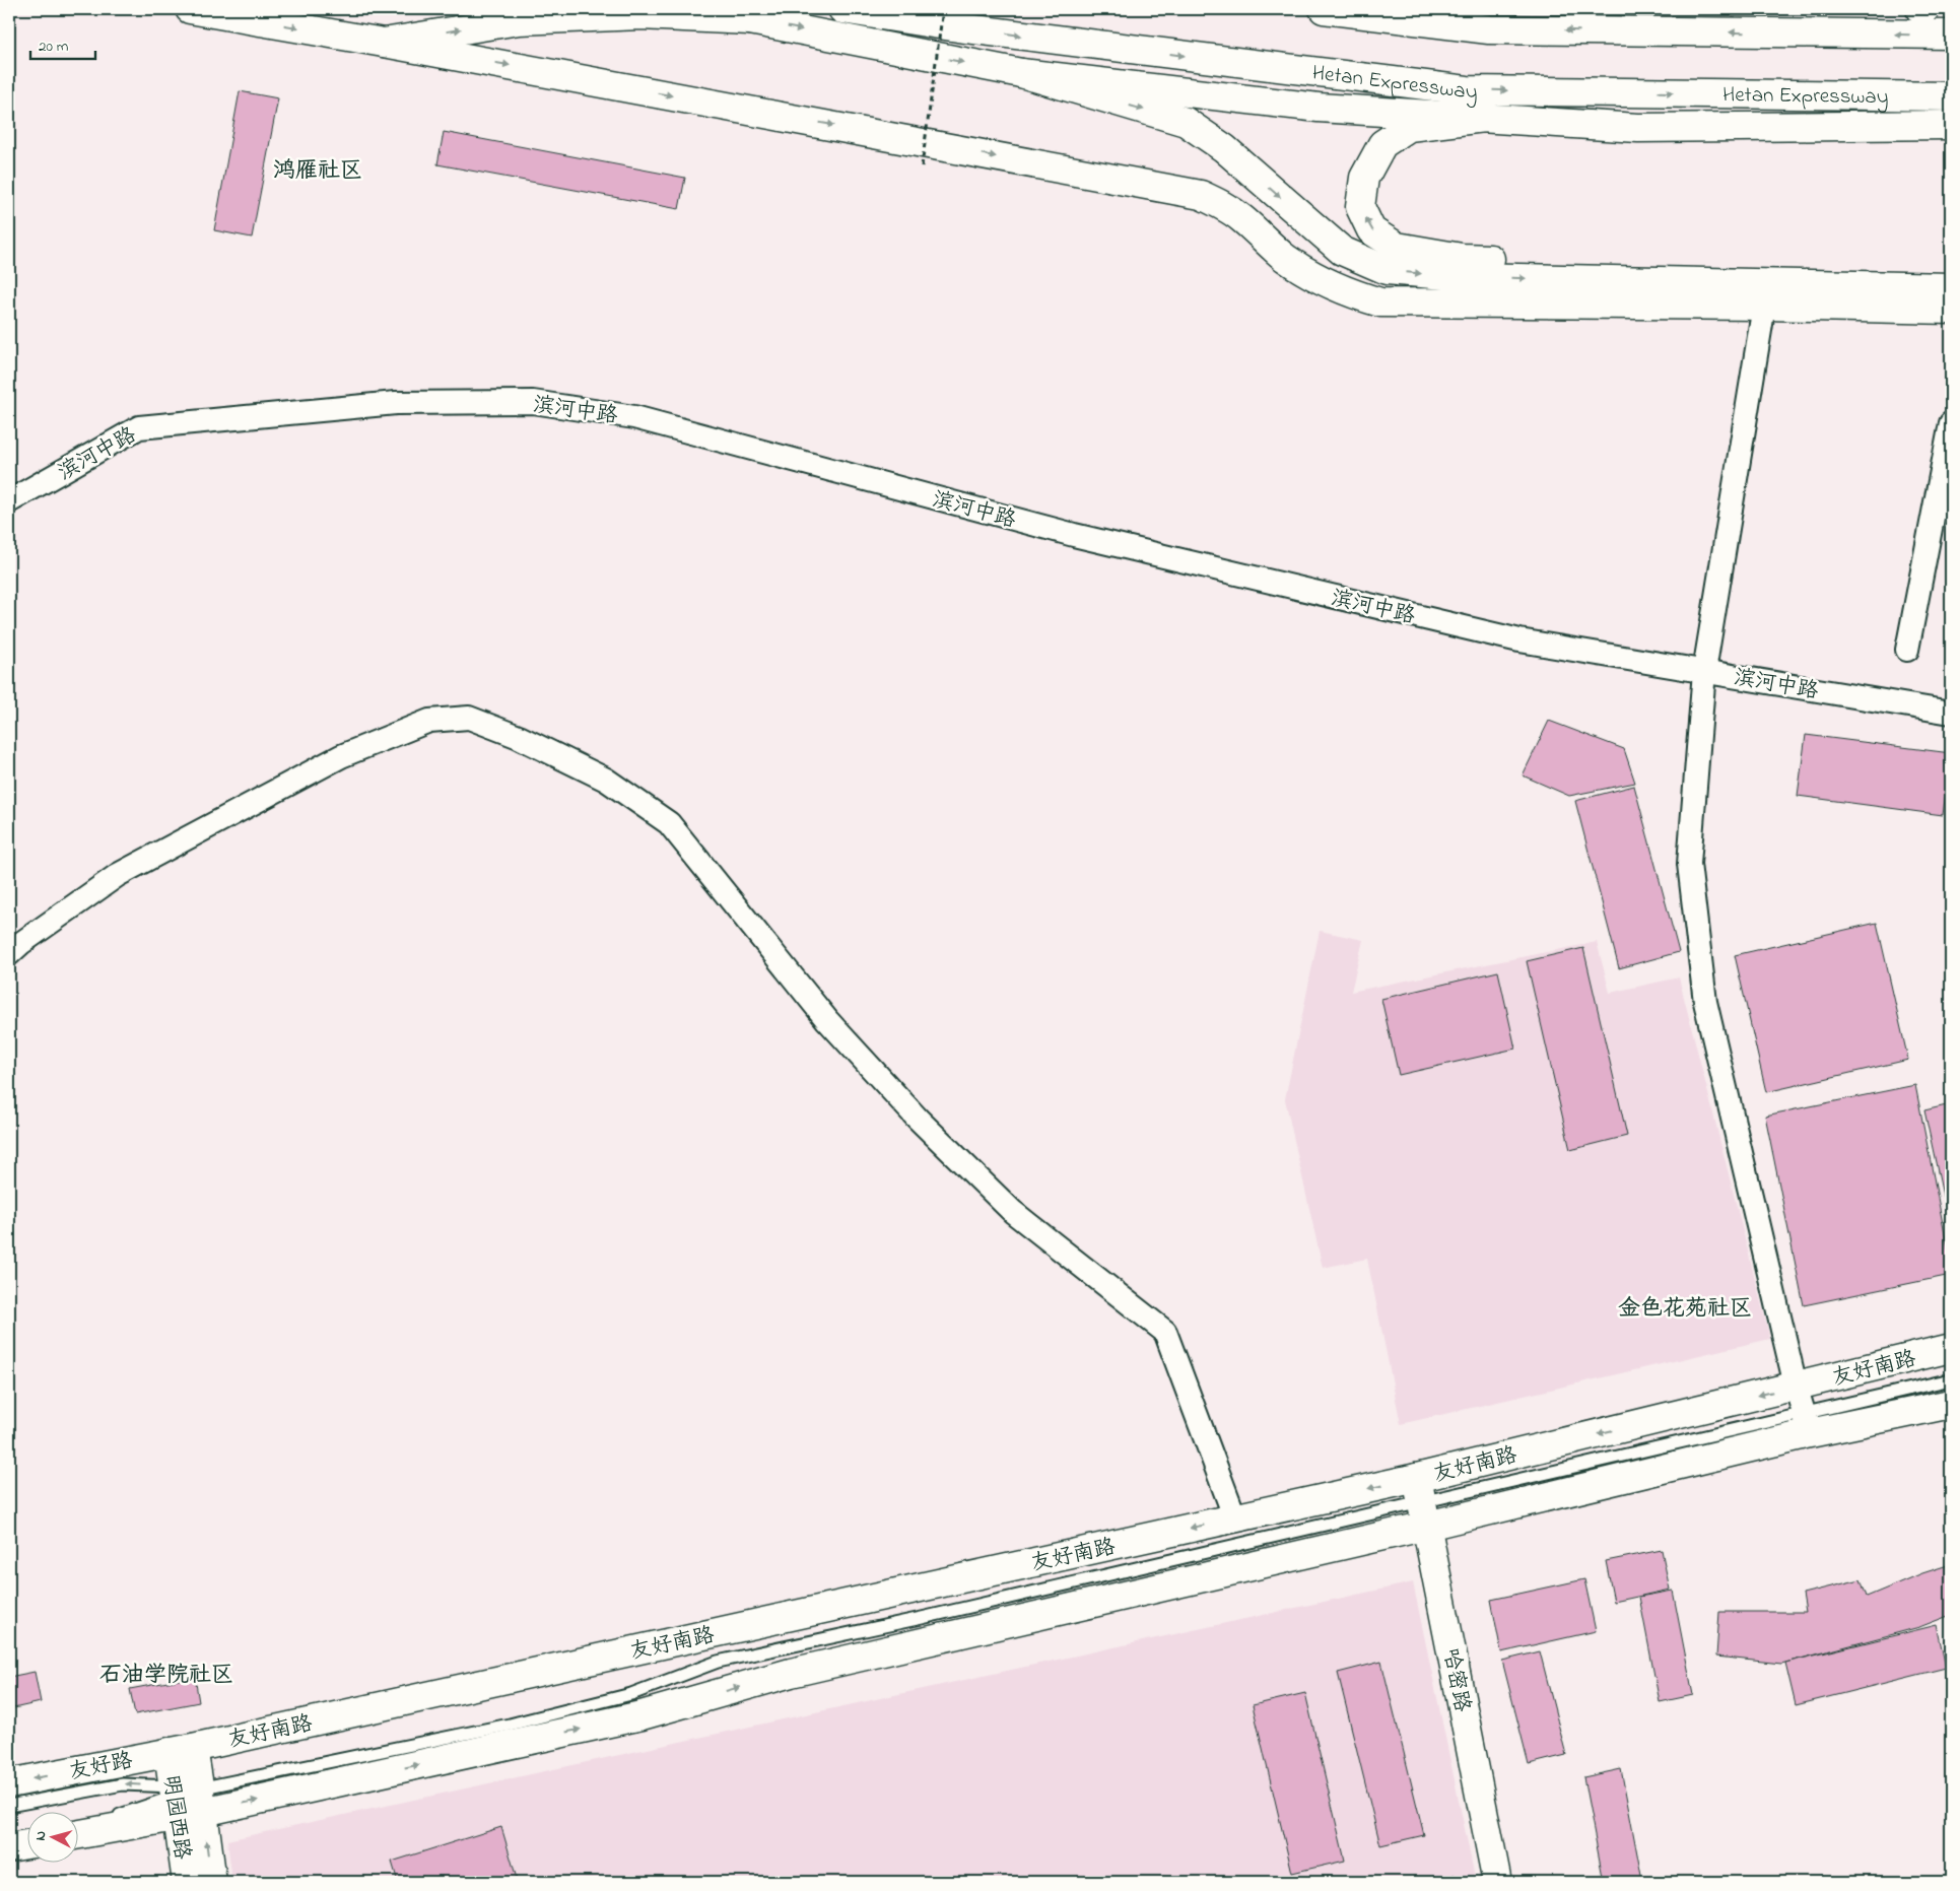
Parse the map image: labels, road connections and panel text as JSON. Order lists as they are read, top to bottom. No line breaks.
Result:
{"streets":{"main road":["Hetan Expressway","友好南路","哈密路","友好路","明园西路"],"street":["滨河中路"]},"crossings":[["友好南路","哈密路"],["友好南路","友好路"],["友好南路","明园西路"]],"districts":["鸿雁社区","金色花苑社区","石油学院社区"],"scale_bar":"20 m","north":"left"}
